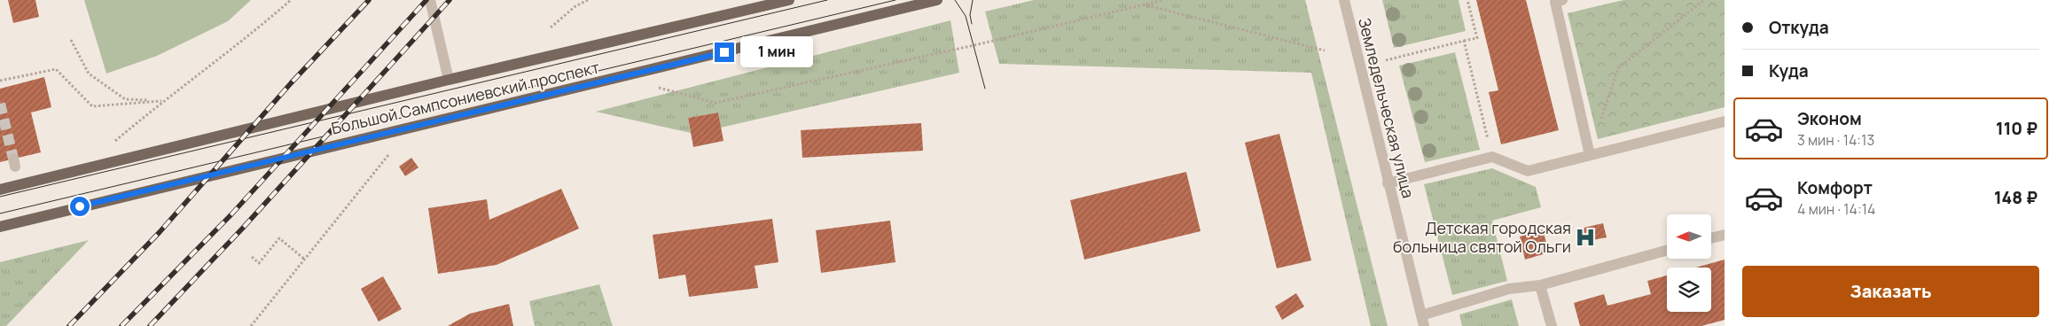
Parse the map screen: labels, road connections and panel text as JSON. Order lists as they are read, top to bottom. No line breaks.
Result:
{"streets":{"main road":["Большой Сампсониевский проспект"],"street":["Земледельческая улица"]},"places":{"hospital":["Детская городская больница святой Ольги"]},"north":"left","page":{"banner":["Откуда","Куда"],"bubble":"1 мин","list":[{"name":"Эконом","note":"3 мин · 14:13","value":"110 ₽"},{"name":"Комфорт","note":"4 мин · 14:14","value":"148 ₽"}],"buttons":"Заказать"}}
